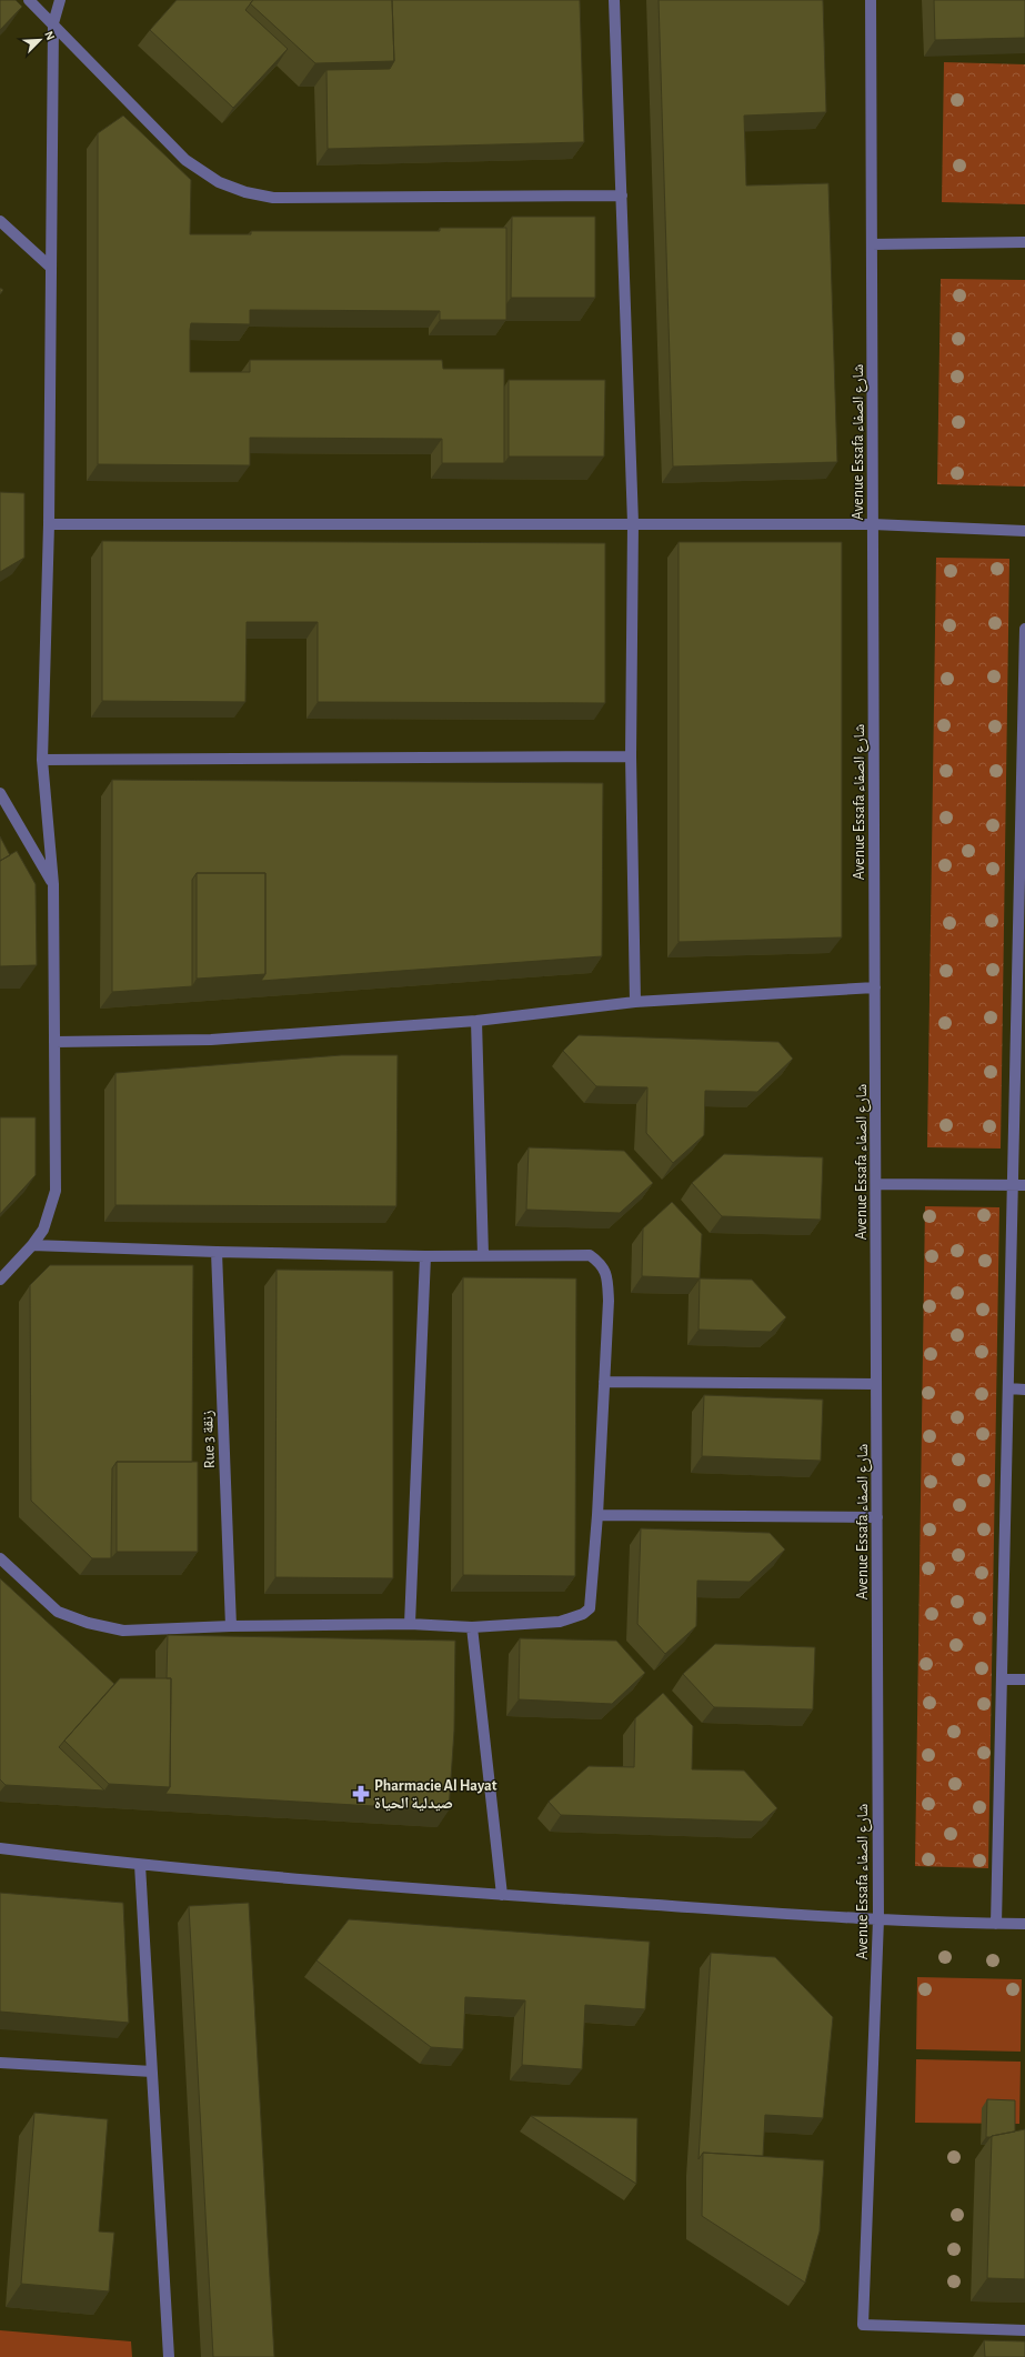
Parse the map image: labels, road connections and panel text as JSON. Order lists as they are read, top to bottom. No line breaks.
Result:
{"streets":{"street":["Avenue Essafa شارع الصفاء","Rue 3 زنقة"]},"places":{"pharmacy":["Pharmacie Al Hayat صيدلية الحياة"]},"north":"top right"}
